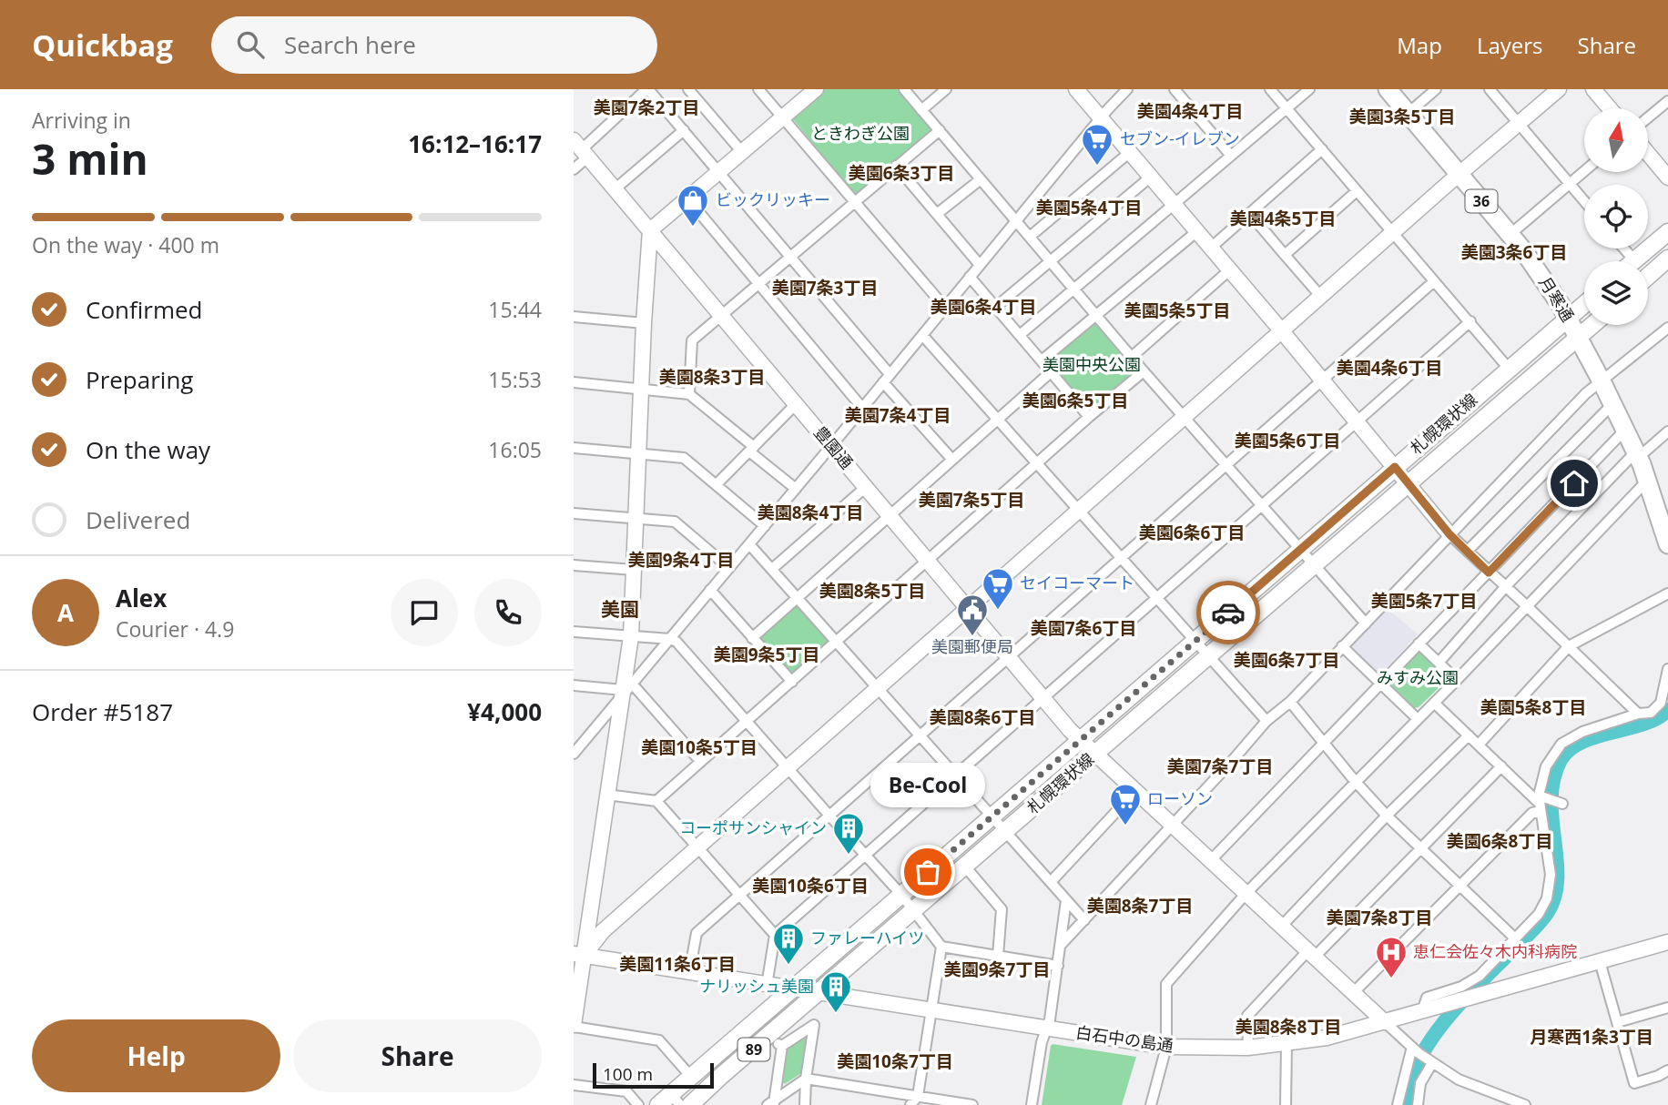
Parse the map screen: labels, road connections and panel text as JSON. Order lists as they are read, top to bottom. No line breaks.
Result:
{"streets":{"highway":["36","月寒通"],"main road":["札幌環状線","89"],"street":["豊園通","白石中の島通"]},"crossings":[["月寒通","札幌環状線"],["札幌環状線","豊園通"],["札幌環状線","白石中の島通"],["豊園通","白石中の島通"]],"districts":["美園7条2丁目","美園4条4丁目","美園3条5丁目","美園6条3丁目","美園5条4丁目","美園4条5丁目","美園3条6丁目","美園7条3丁目","美園6条4丁目","美園5条5丁目","美園4条6丁目","美園8条3丁目","美園6条5丁目","美園7条4丁目","美園5条6丁目","美園7条5丁目","美園8条4丁目","美園6条6丁目","美園9条4丁目","美園8条5丁目","美園5条7丁目","美園","美園7条6丁目","美園9条5丁目","美園6条7丁目","美園5条8丁目","美園8条6丁目","美園10条5丁目","美園7条7丁目","美園6条8丁目","美園10条6丁目","美園8条7丁目","美園7条8丁目","美園11条6丁目","美園9条7丁目","美園8条8丁目","月寒西1条3丁目","美園10条7丁目"],"parks":["ときわぎ公園","美園中央公園","みすみ公園"],"places":{"supermarket":["セブン-イレブン","セイコーマート","ローソン"],"shop":["ビックリッキー"],"public building":["美園郵便局"],"building":["コーポサンシャイン","ファレーハイツ","ナリッシュ美園"],"other":["Be-Cool"],"hospital":["恵仁会佐々木内科病院"]},"scale_bar":"100 m","north":"top","page":{"header":"Quickbag","search":"Search here","nav":["Map","Layers","Share"],"heading":["3 min","Arriving in","16:12–16:17"],"panel":["Alex","Courier · 4.9","Order #5187","¥4,000"],"bar":"On the way · 400 m","list":[["Confirmed","15:44"],["Preparing","15:53"],["On the way","16:05"],"Delivered"],"round":"A","bubble":"Be-Cool","buttons":["Help","Share"],"scale":"100 m"}}
